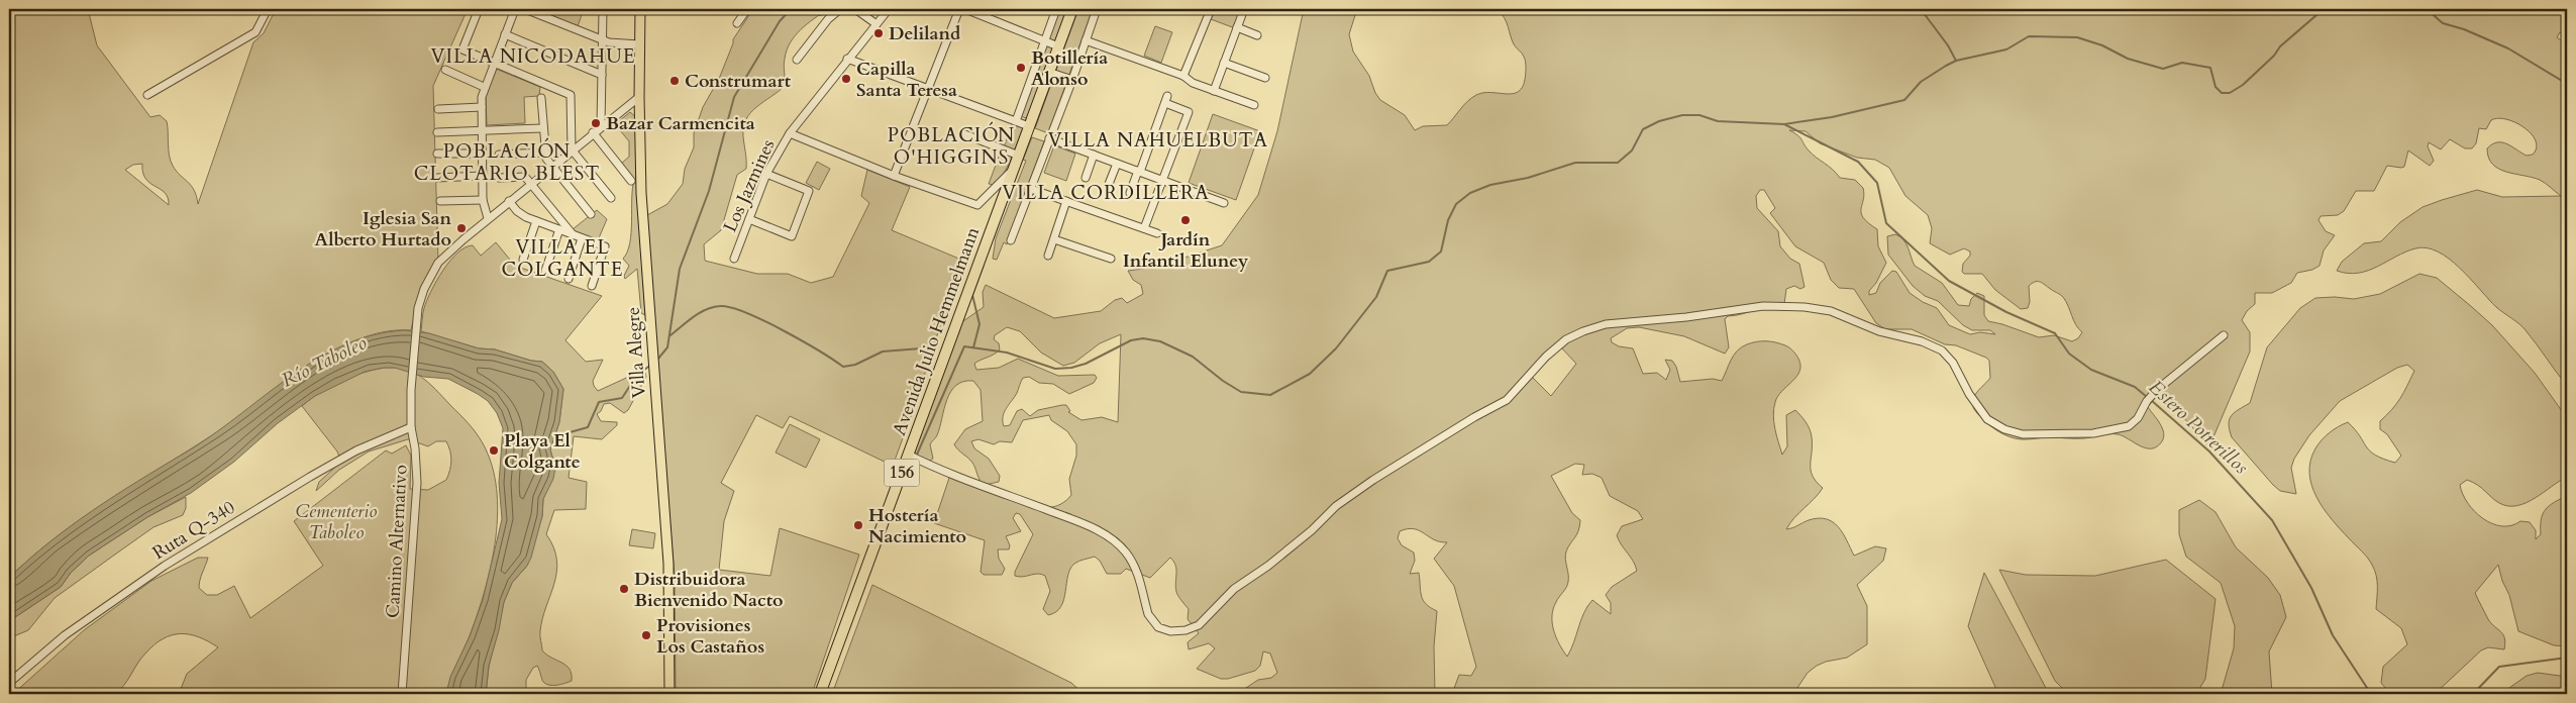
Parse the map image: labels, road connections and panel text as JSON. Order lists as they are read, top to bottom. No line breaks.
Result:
{"streets":{"highway":["Avenida Julio Hemmelmann","156"],"main road":["Villa Alegre"],"street":["Los Jazmines","Ruta Q-340","Camino Alternativo"]},"crossings":[["Villa Alegre","Camino Alternativo"],["Ruta Q-340","Camino Alternativo"]],"districts":["VILLA NICODAHUE","POBLACIÓN O'HIGGINS","VILLA NAHUELBUTA","POBLACIÓN CLOTARIO BLEST","VILLA CORDILLERA","VILLA EL COLGANTE"],"water":["Río Taboleo","Estero Potrerillos"],"parks":["Cementerio Taboleo"],"places":["Deliland","Botillería Alonso","Capilla Santa Teresa","Construmart","Bazar Carmencita","Jardín Infantil Eluney","Iglesia San Alberto Hurtado","Playa El Colgante","Hostería Nacimiento","Distribuidora Bienvenido Nacto","Provisiones Los Castaños"]}
